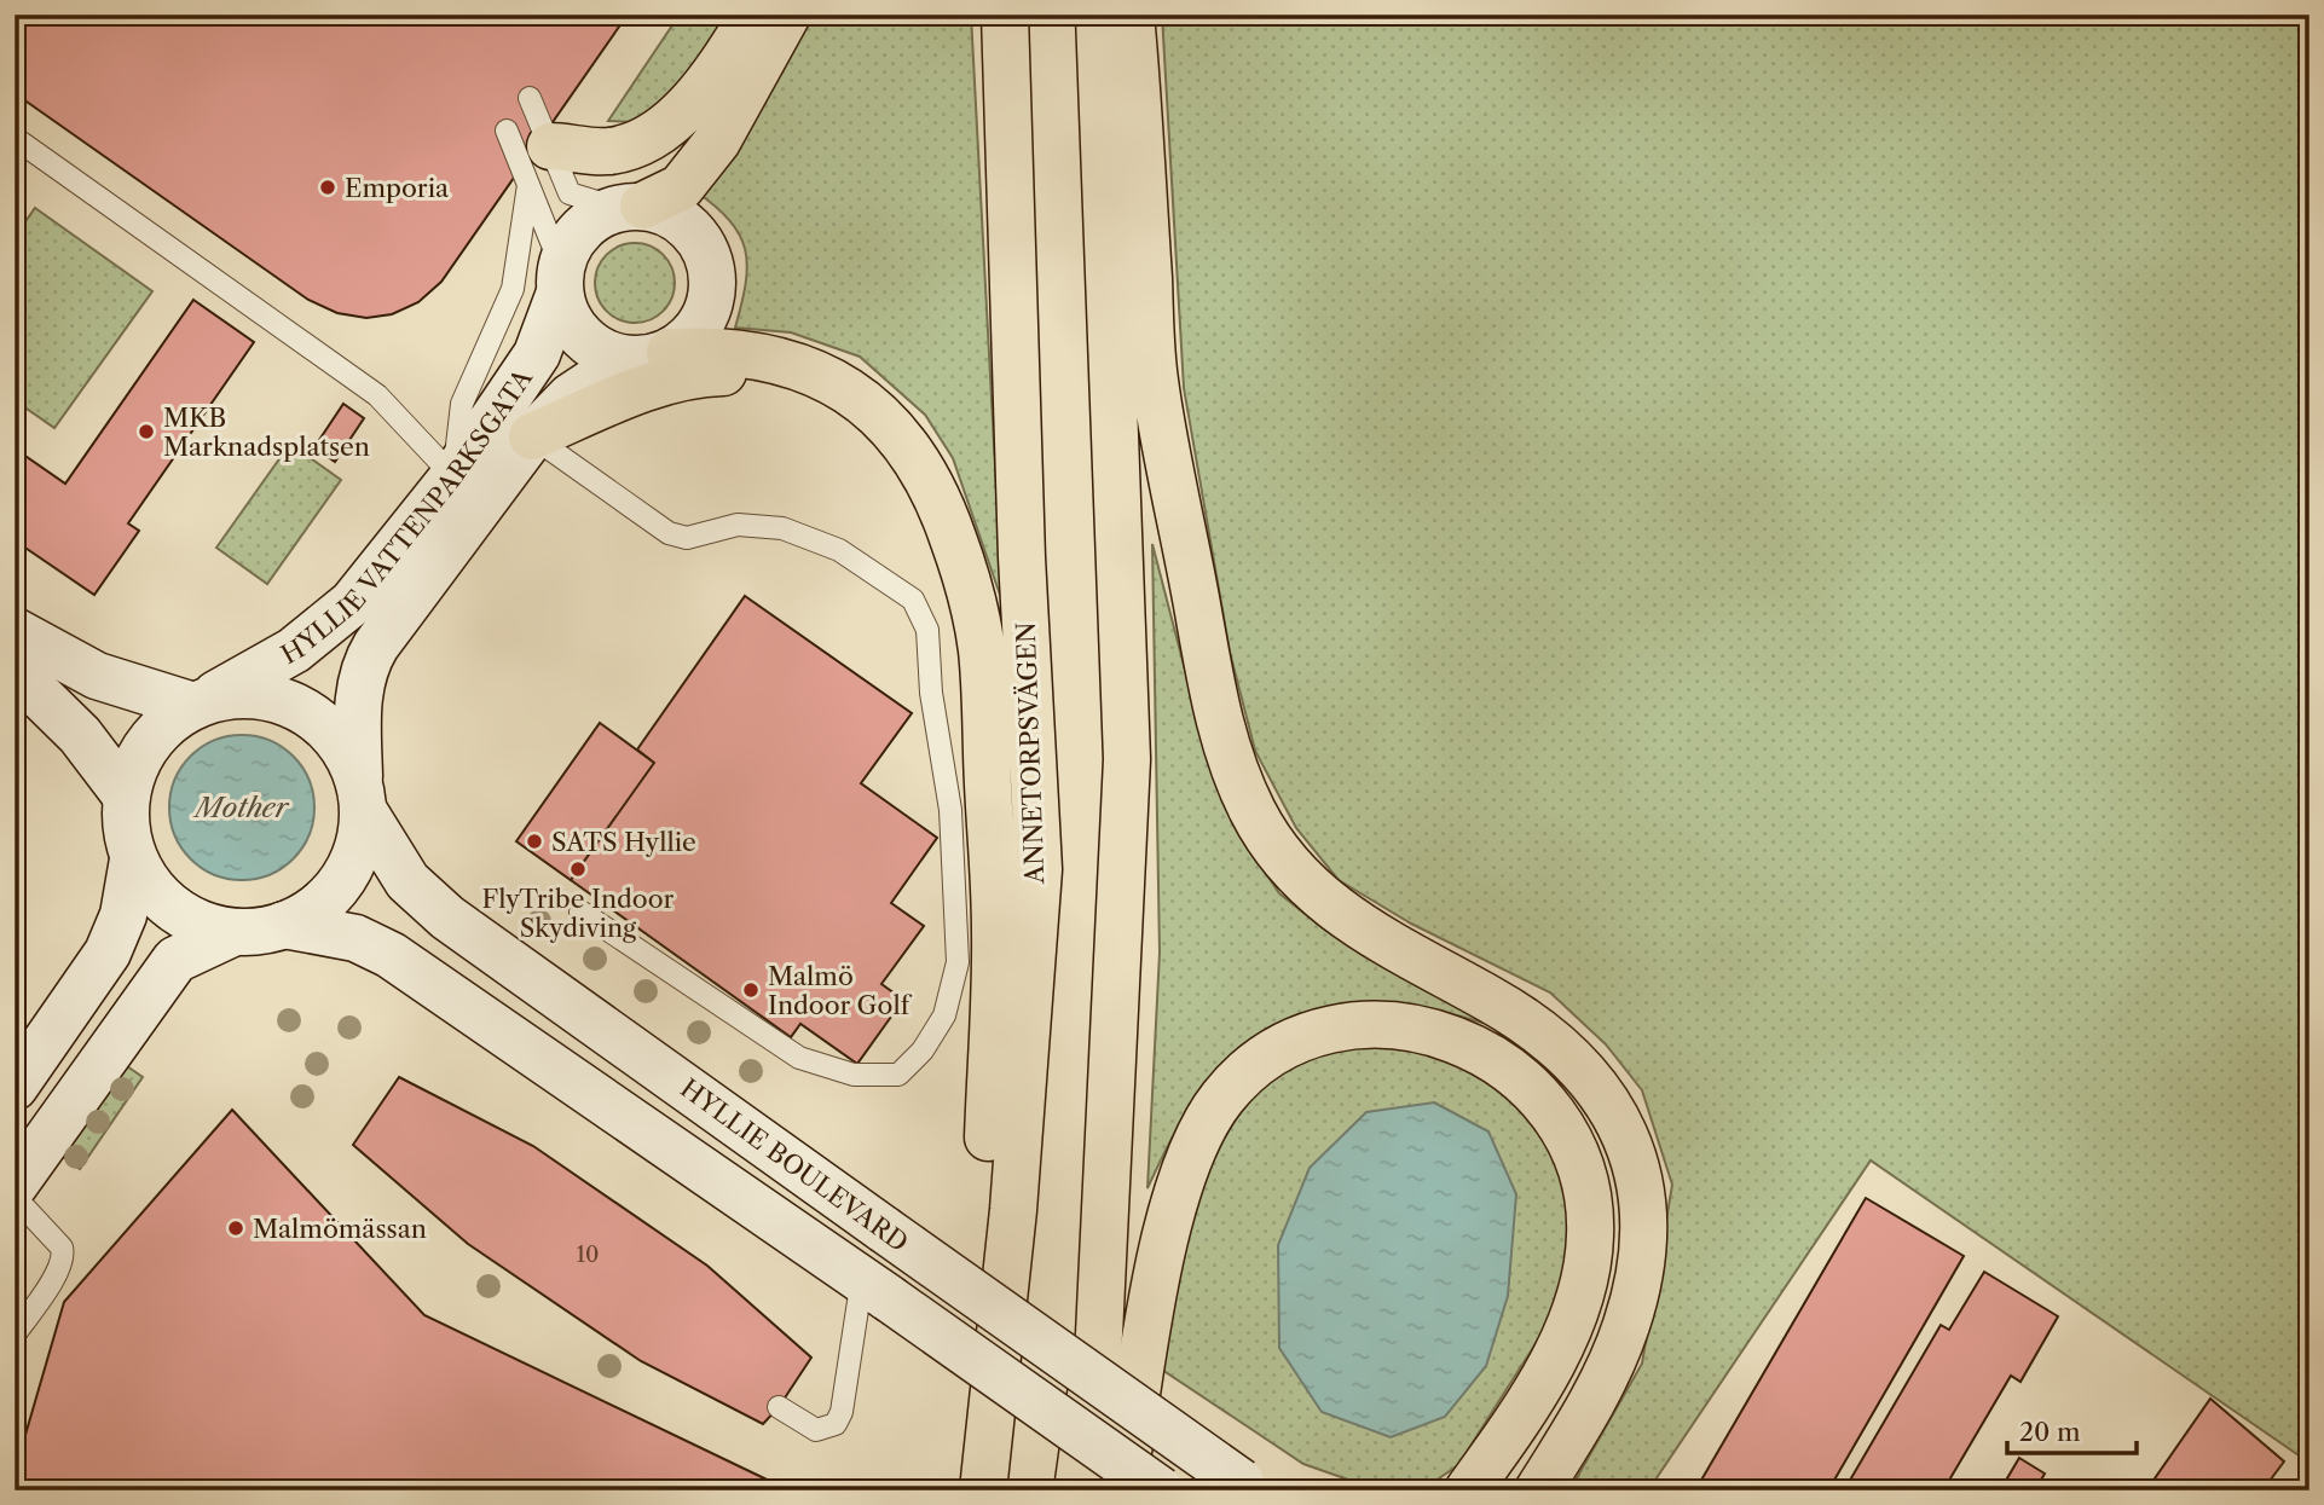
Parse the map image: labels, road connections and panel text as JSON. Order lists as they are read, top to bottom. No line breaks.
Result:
{"streets":{"main road":["ANNETORPSVÄGEN"],"street":["HYLLIE VATTENPARKSGATA","HYLLIE BOULEVARD"]},"crossings":[["HYLLIE VATTENPARKSGATA","HYLLIE BOULEVARD"]],"water":["Mother"],"places":["Emporia","MKB Marknadsplatsen","SATS Hyllie","FlyTribe Indoor Skydiving","Malmö Indoor Golf","Malmömässan"],"house_numbers":["10"],"scale_bar":"20 m"}
